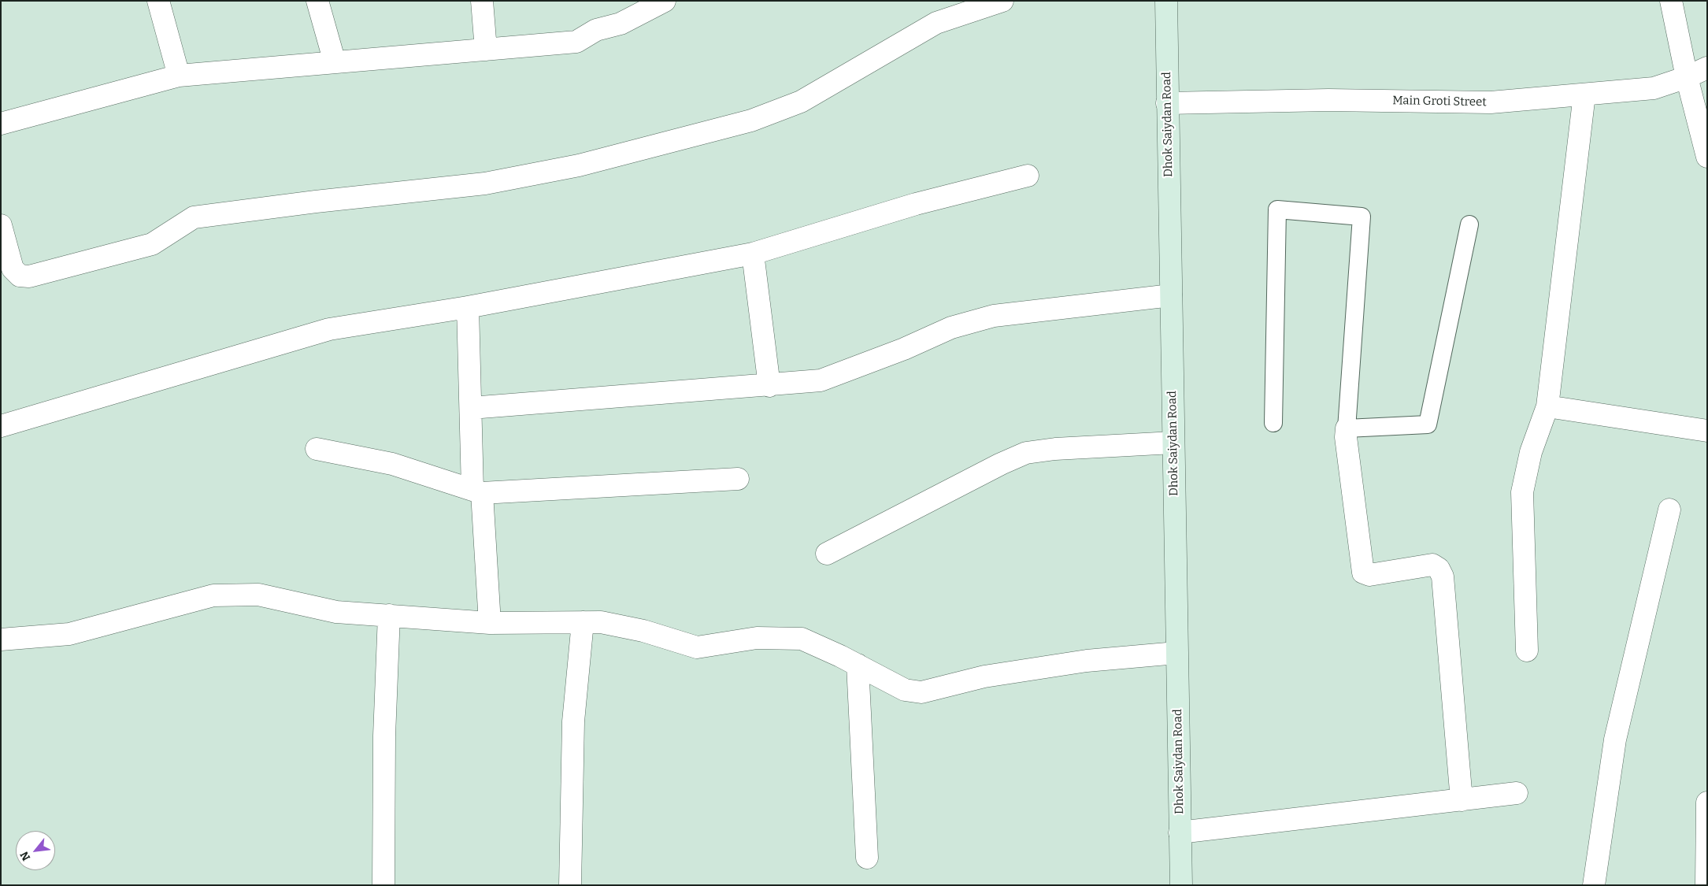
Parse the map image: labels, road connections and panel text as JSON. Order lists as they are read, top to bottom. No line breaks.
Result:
{"streets":{"main road":["Dhok Saiydan Road"],"street":["Main Groti Street"]},"crossings":[["Main Groti Street","Dhok Saiydan Road"]],"north":"bottom left"}
